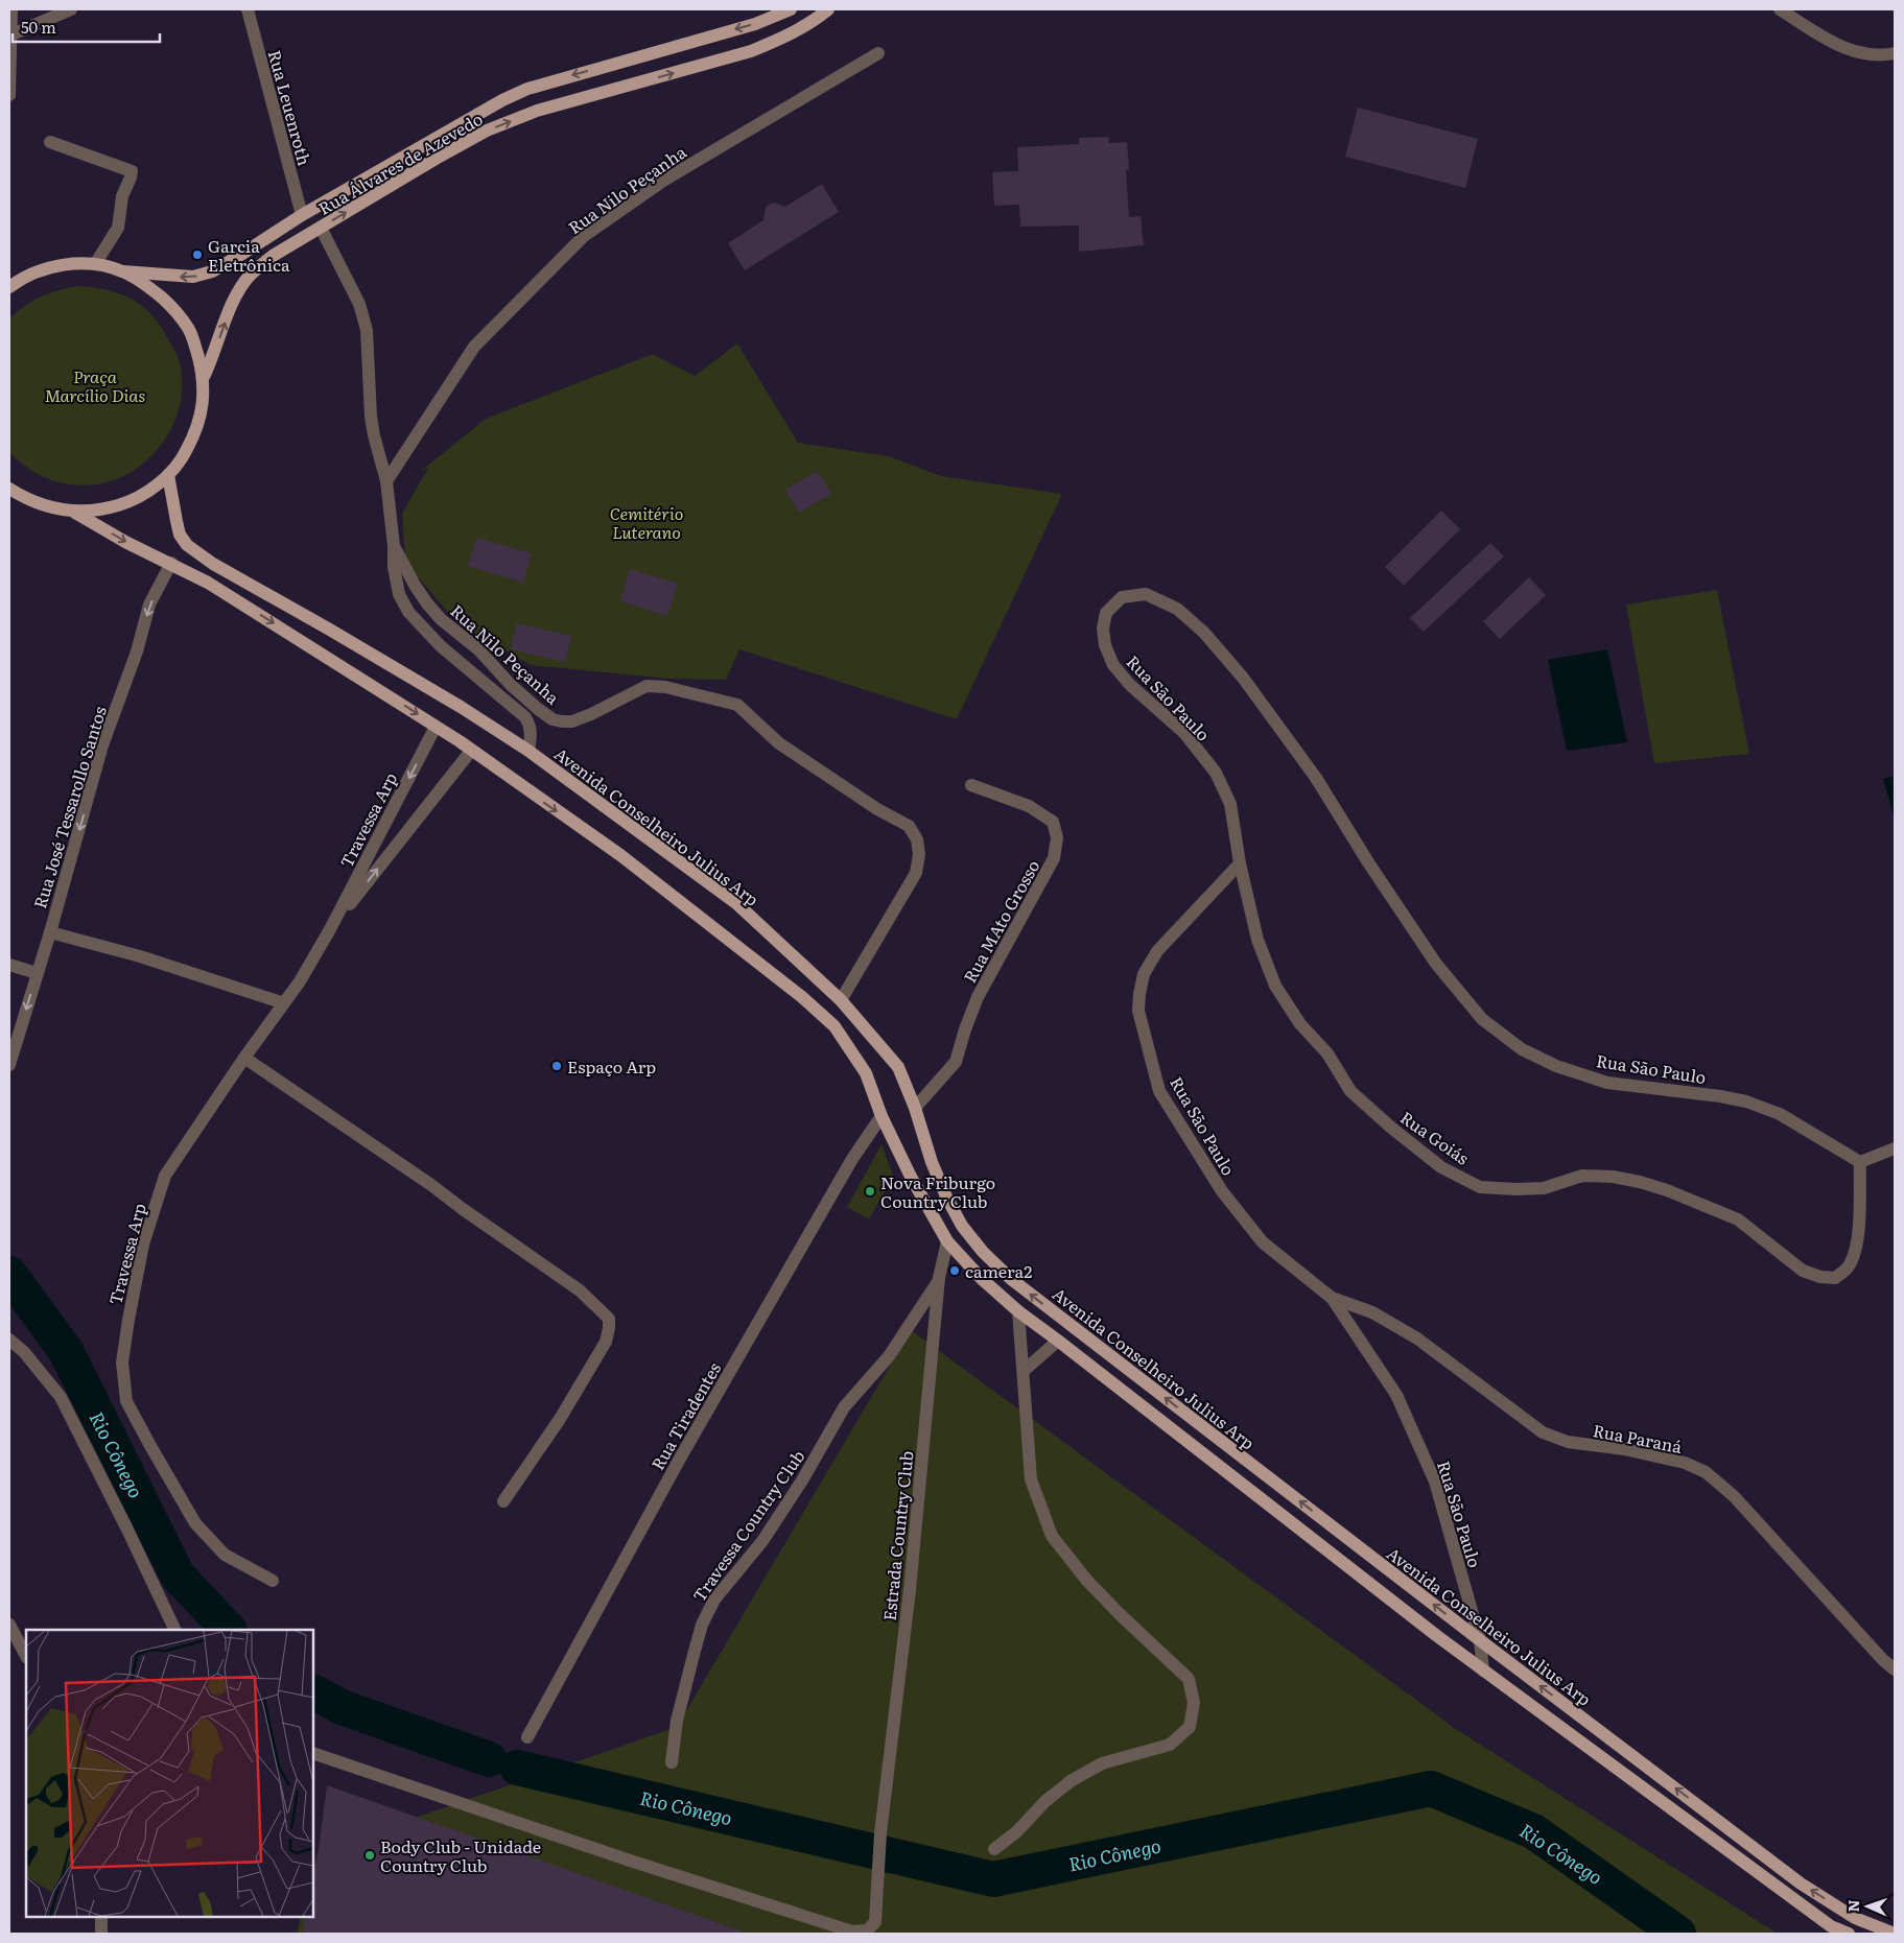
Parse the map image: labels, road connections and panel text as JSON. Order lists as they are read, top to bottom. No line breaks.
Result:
{"streets":{"main road":["Rua Álvares de Azevedo","Avenida Conselheiro Julius Arp"],"street":["Rua Leuenroth","Rua Nilo Peçanha","Rua São Paulo","Rua José Tessarollo Santos","Travessa Arp","Rua MAto Grosso","Rua Goiás","Rua Tiradentes","Rua Paraná","Travessa Country Club","Estrada Country Club"]},"crossings":[["Rua Leuenroth","Rua Álvares de Azevedo"],["Rua Álvares de Azevedo","Rua Nilo Peçanha"],["Rua Nilo Peçanha","Avenida Conselheiro Julius Arp"],["Rua São Paulo","Avenida Conselheiro Julius Arp"],["Rua São Paulo","Rua Goiás"],["Rua São Paulo","Rua Paraná"],["Avenida Conselheiro Julius Arp","Rua MAto Grosso"],["Travessa Country Club","Estrada Country Club"]],"one_way":["Rua José Tessarollo Santos"],"water":["Rio Cônego"],"parks":["Praça Marcílio Dias","Cemitério Luterano"],"places":["Garcia Eletrônica","Espaço Arp","Nova Friburgo Country Club","camera2","Body Club - Unidade Country Club"],"scale_bar":"50 m","north":"left"}
